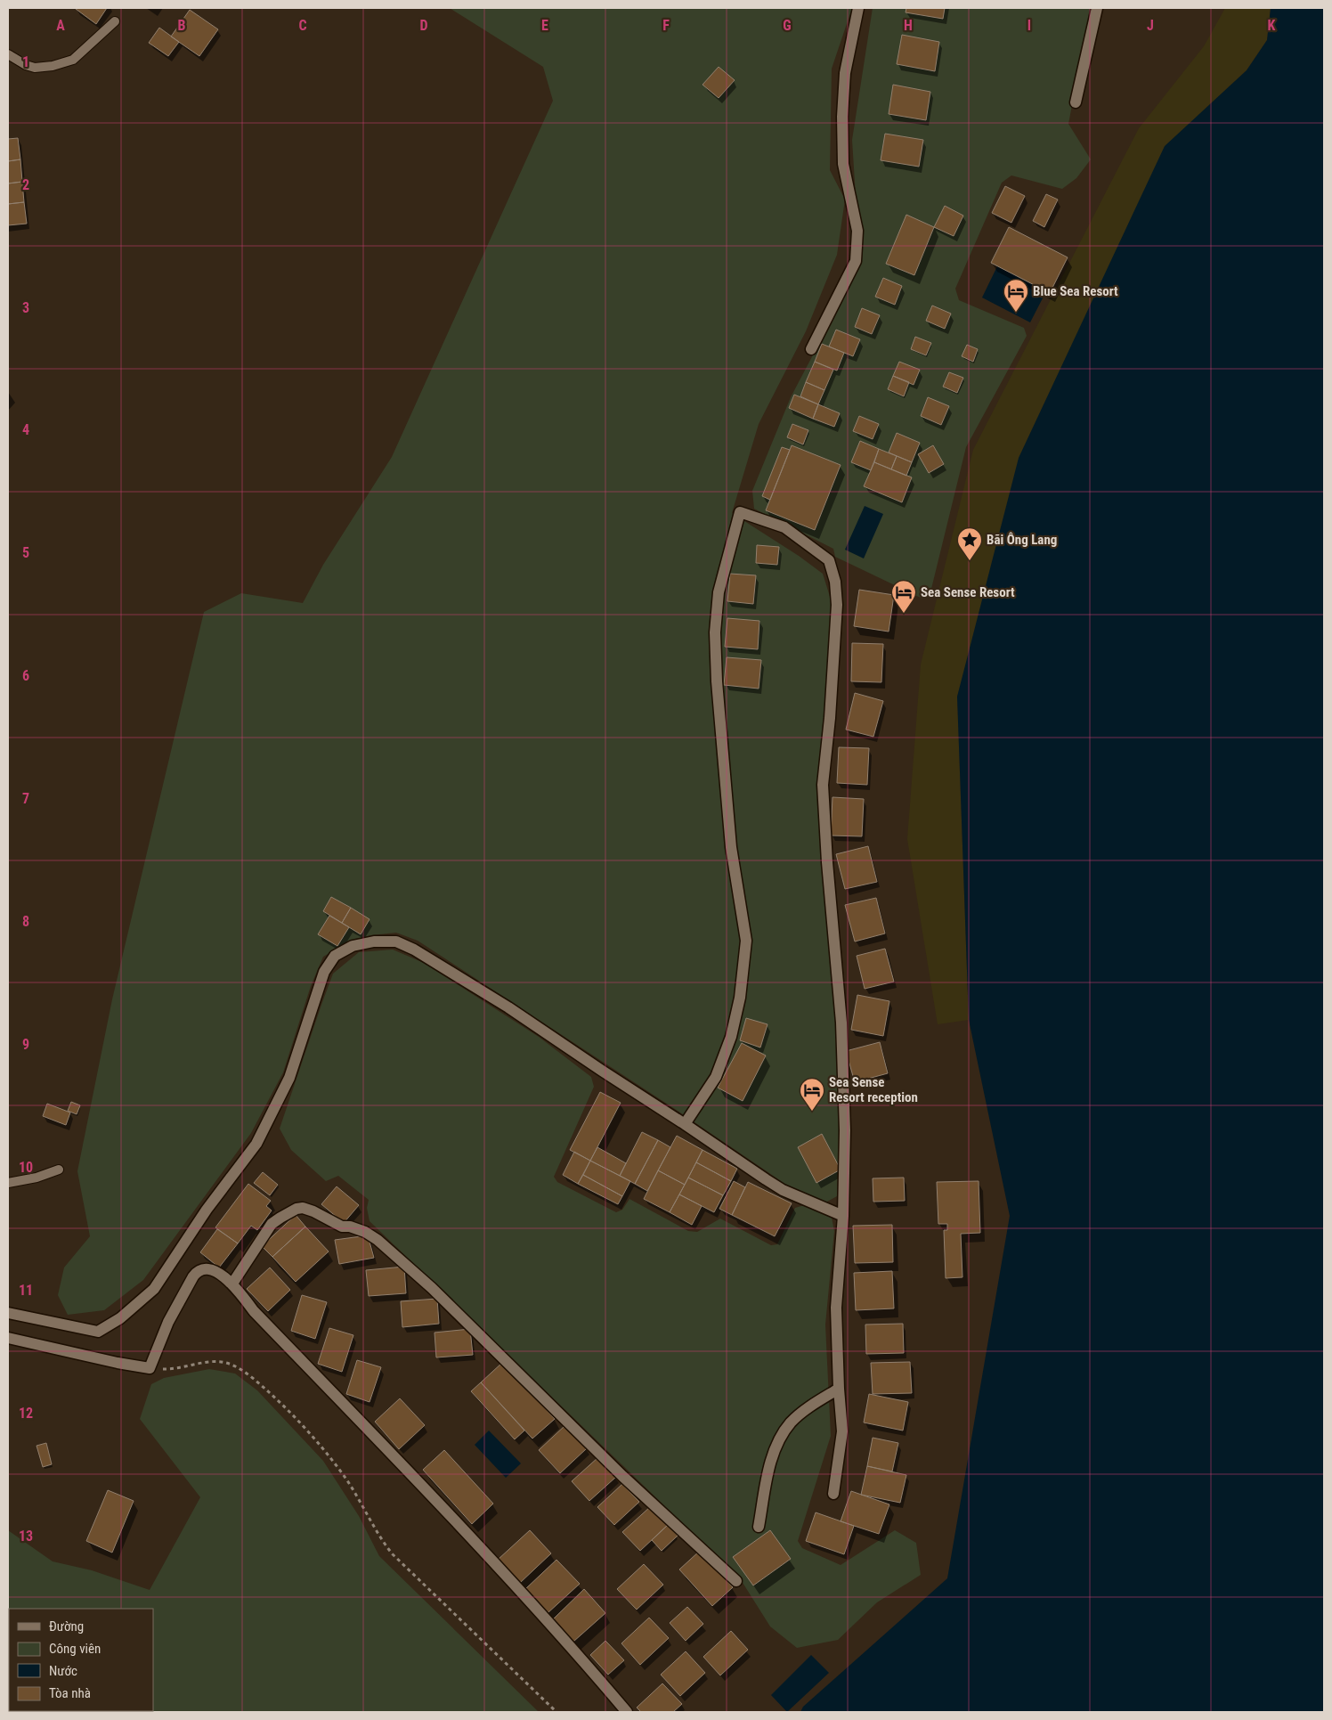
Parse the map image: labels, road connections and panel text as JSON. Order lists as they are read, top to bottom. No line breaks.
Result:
{"places":{"hotel":["Blue Sea Resort","Sea Sense Resort","Sea Sense Resort reception"],"place":["Bãi Ông Lang"]},"legend":["Đường","Công viên","Nước","Tòa nhà"],"grid":{"columns":["A","B","C","D","E","F","G","H","I","J","K"],"rows":["1","2","3","4","5","6","7","8","9","10","11","12","13"]}}
